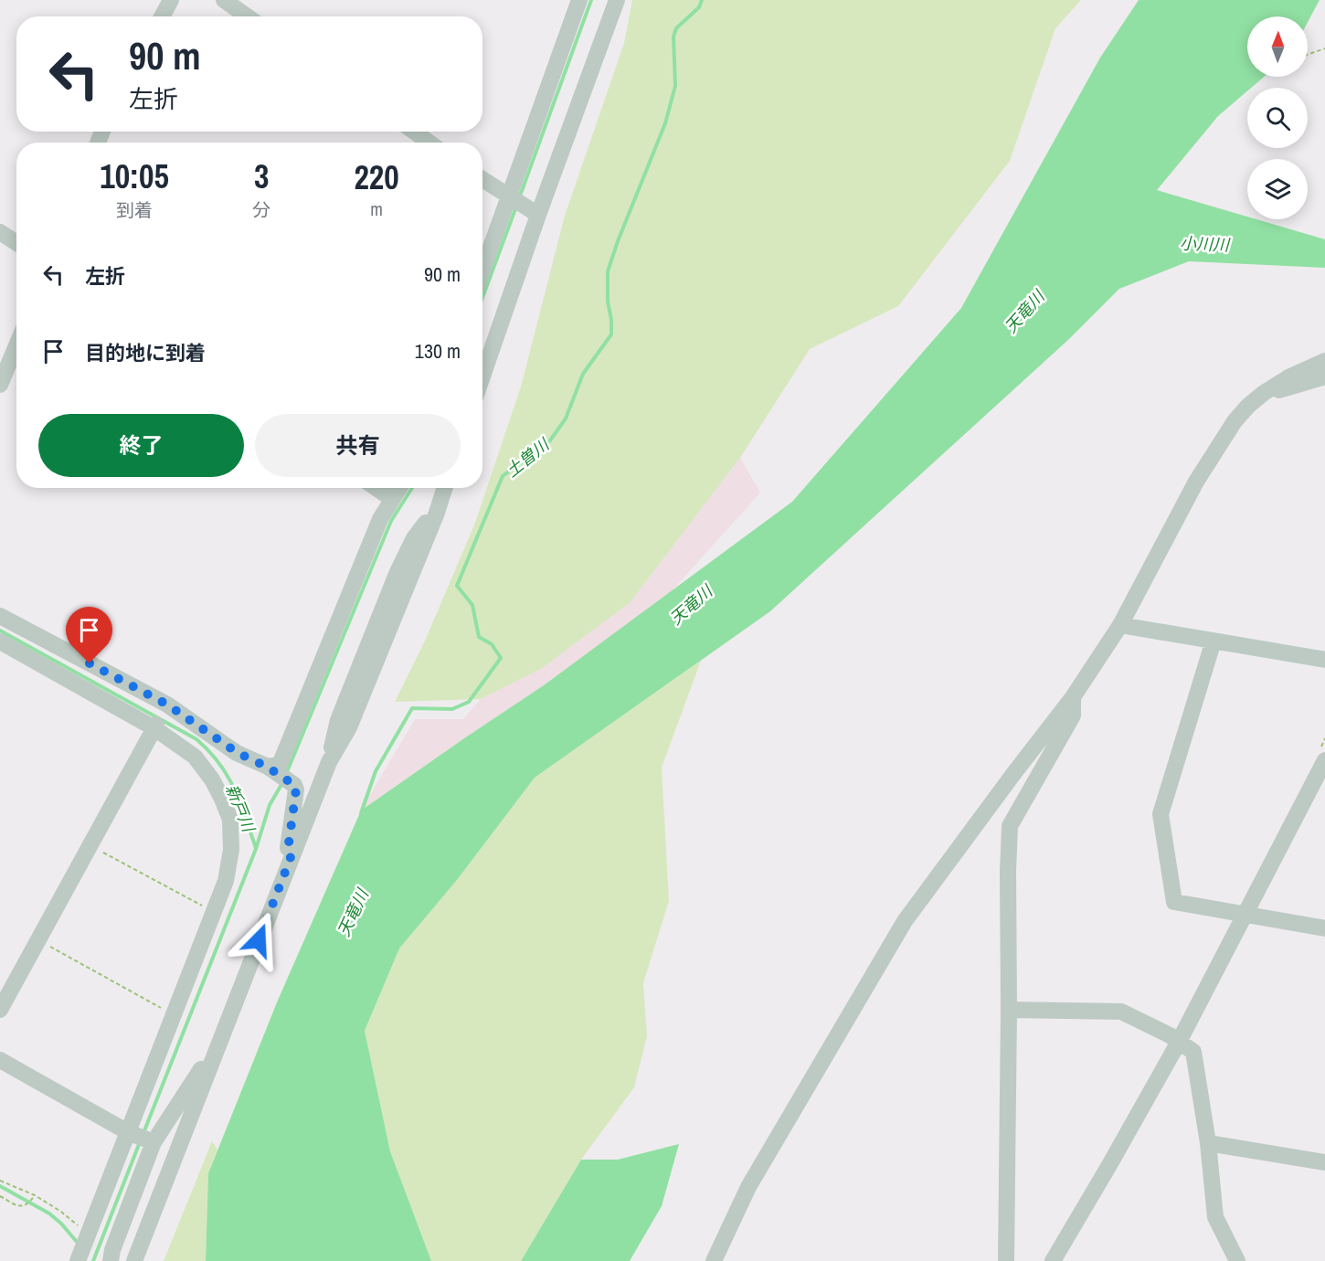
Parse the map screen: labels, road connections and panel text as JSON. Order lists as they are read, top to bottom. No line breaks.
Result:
{"water":["小川川","天竜川","土曽川","新戸川"],"north":"top","page":{"turn":["90 m","左折"],"eta":["10:05","到着","3","分","220","m"],"list":[{"name":"左折","value":"90 m"},{"name":"目的地に到着","value":"130 m"}],"buttons":["終了","共有"]}}
